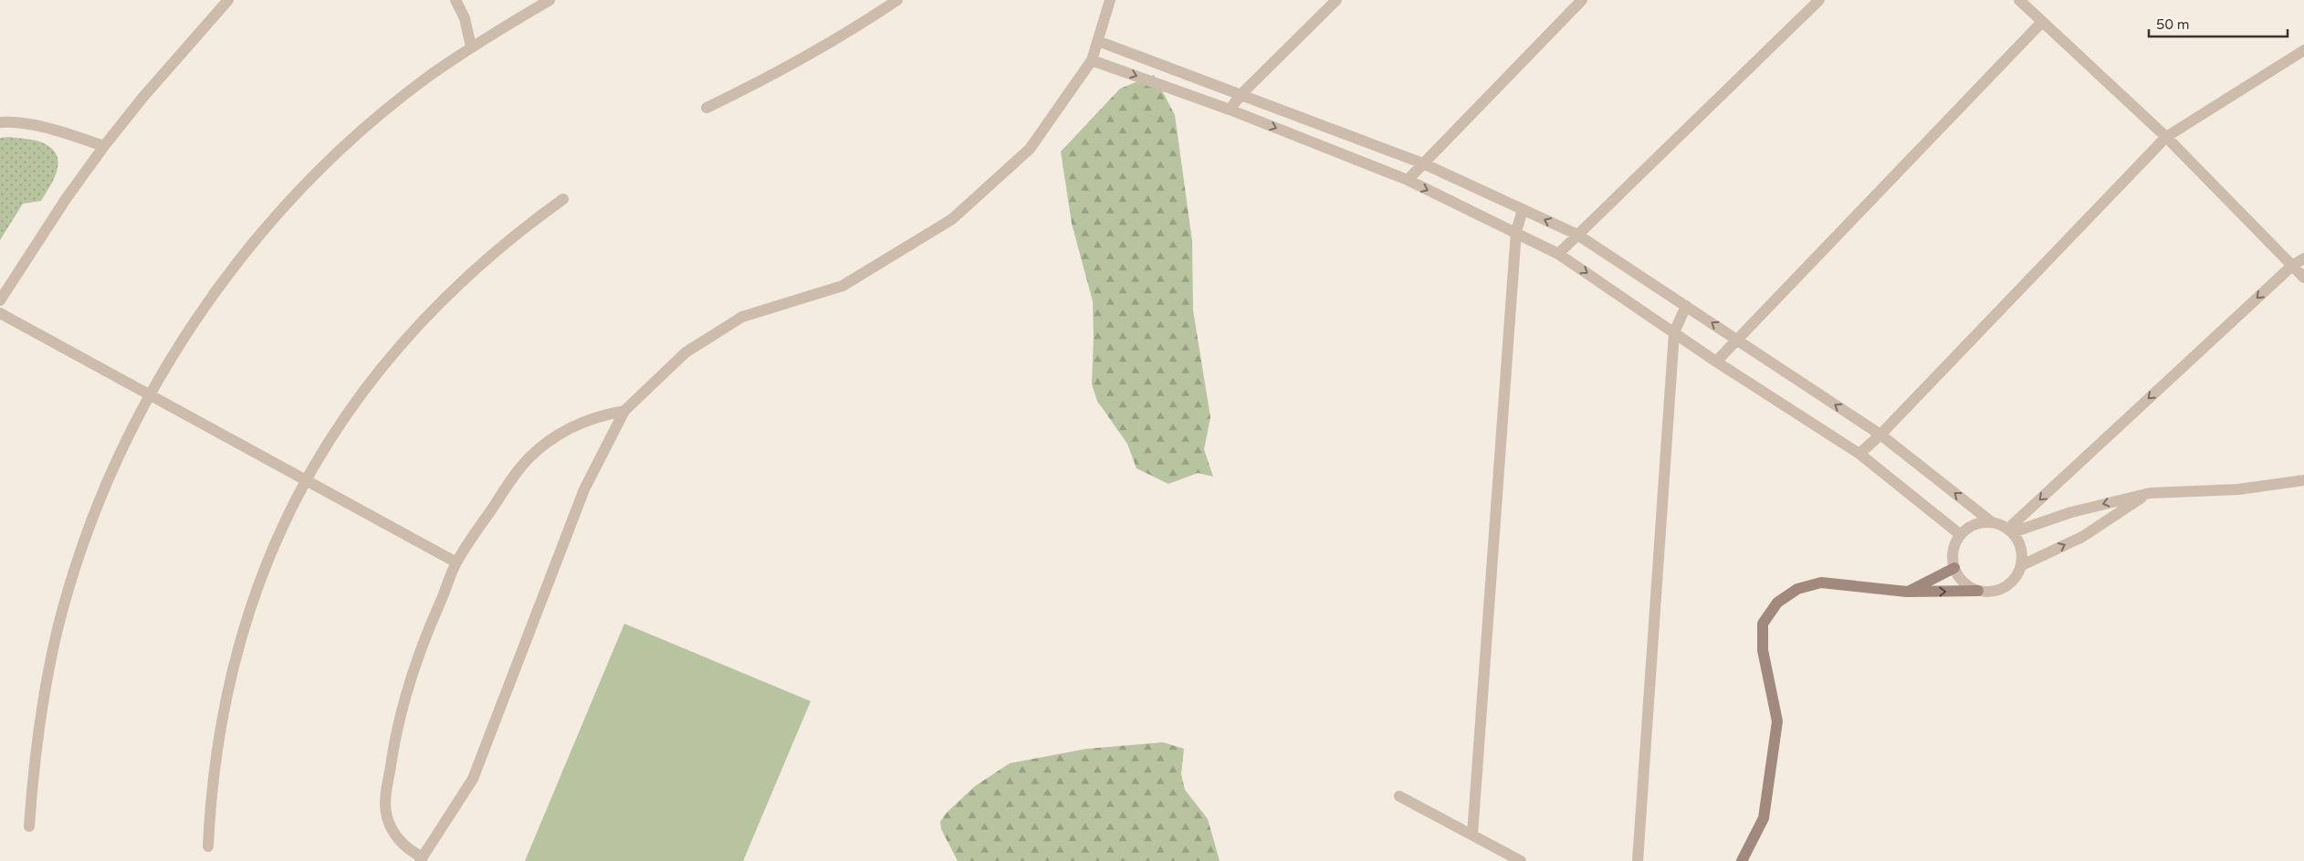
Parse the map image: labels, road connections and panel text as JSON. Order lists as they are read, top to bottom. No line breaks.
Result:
{"scale_bar":"50 m"}
